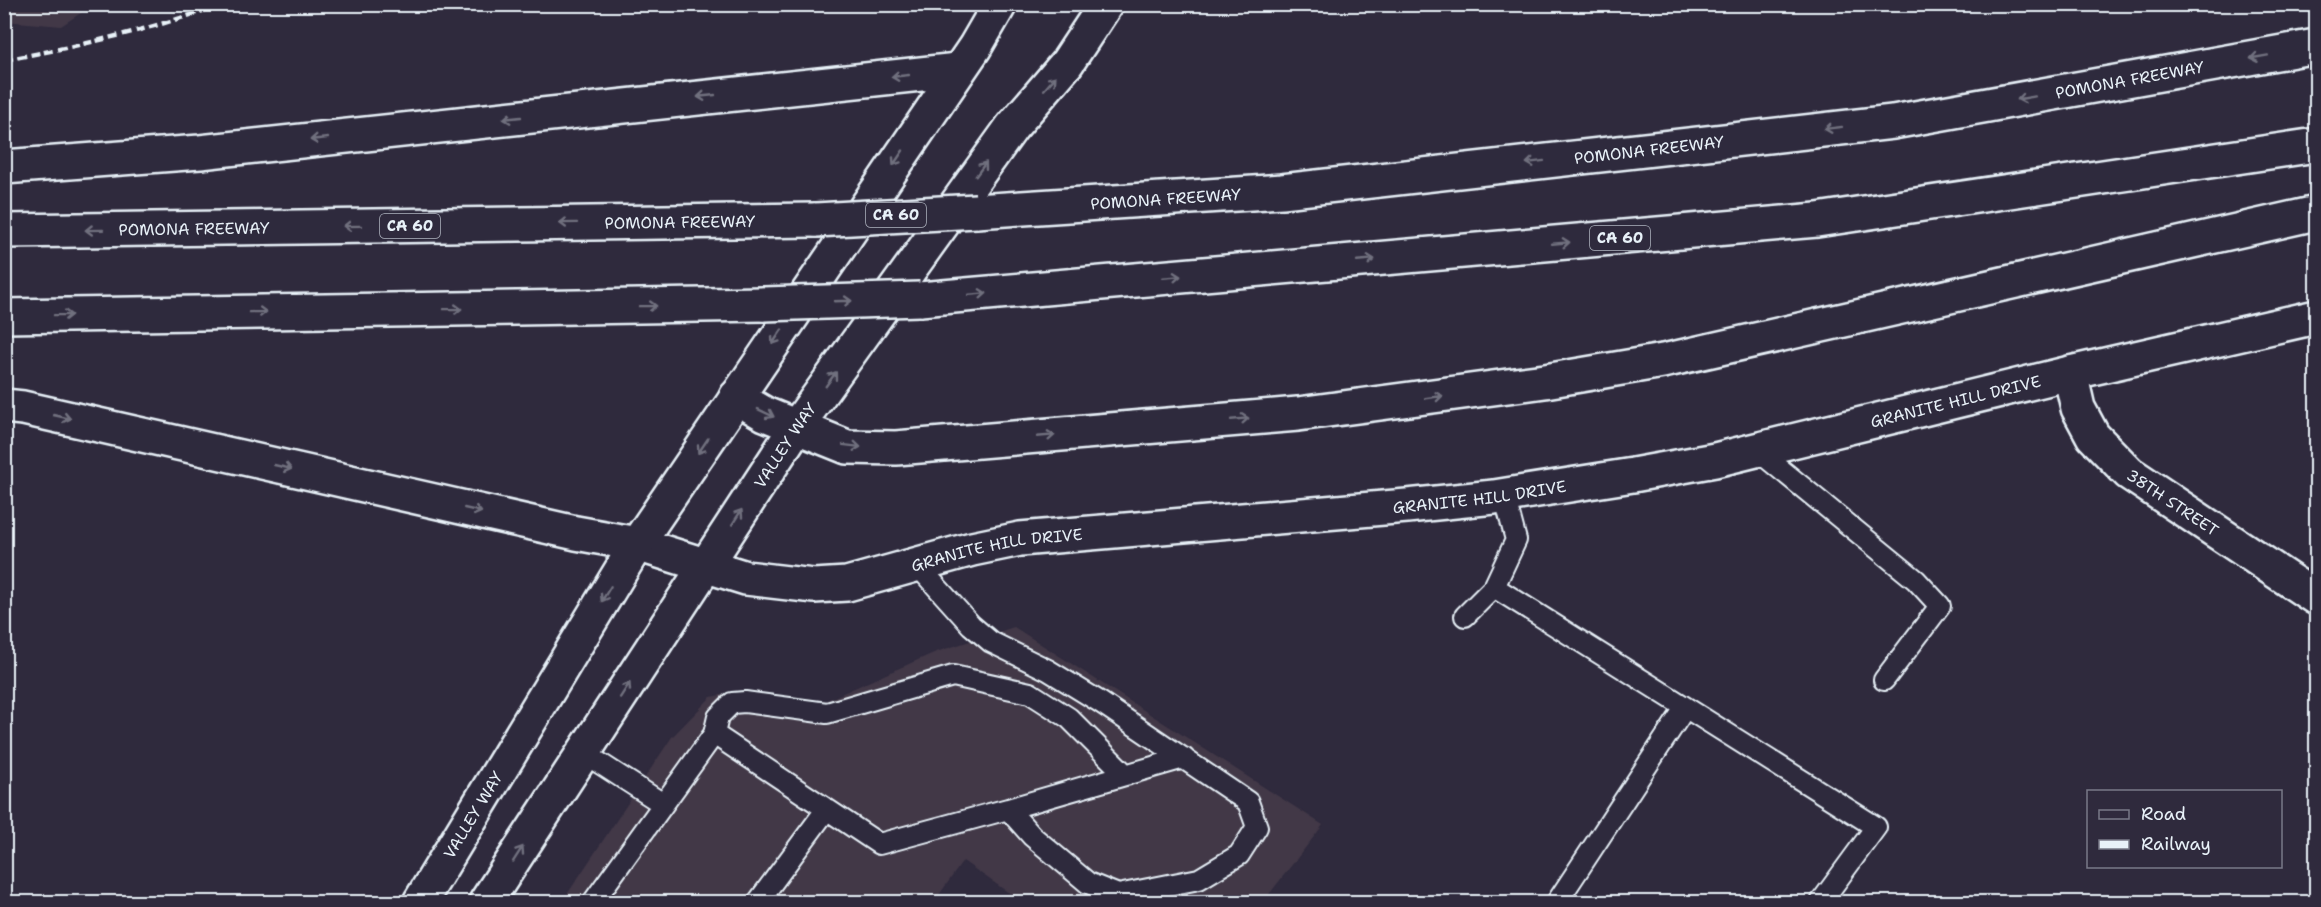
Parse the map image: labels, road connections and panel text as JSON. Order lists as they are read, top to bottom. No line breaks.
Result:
{"streets":{"main road":["POMONA FREEWAY","CA 60","GRANITE HILL DRIVE","VALLEY WAY","38TH STREET"]},"crossings":[["GRANITE HILL DRIVE","VALLEY WAY"],["GRANITE HILL DRIVE","38TH STREET"]],"legend":["Road","Railway"]}
